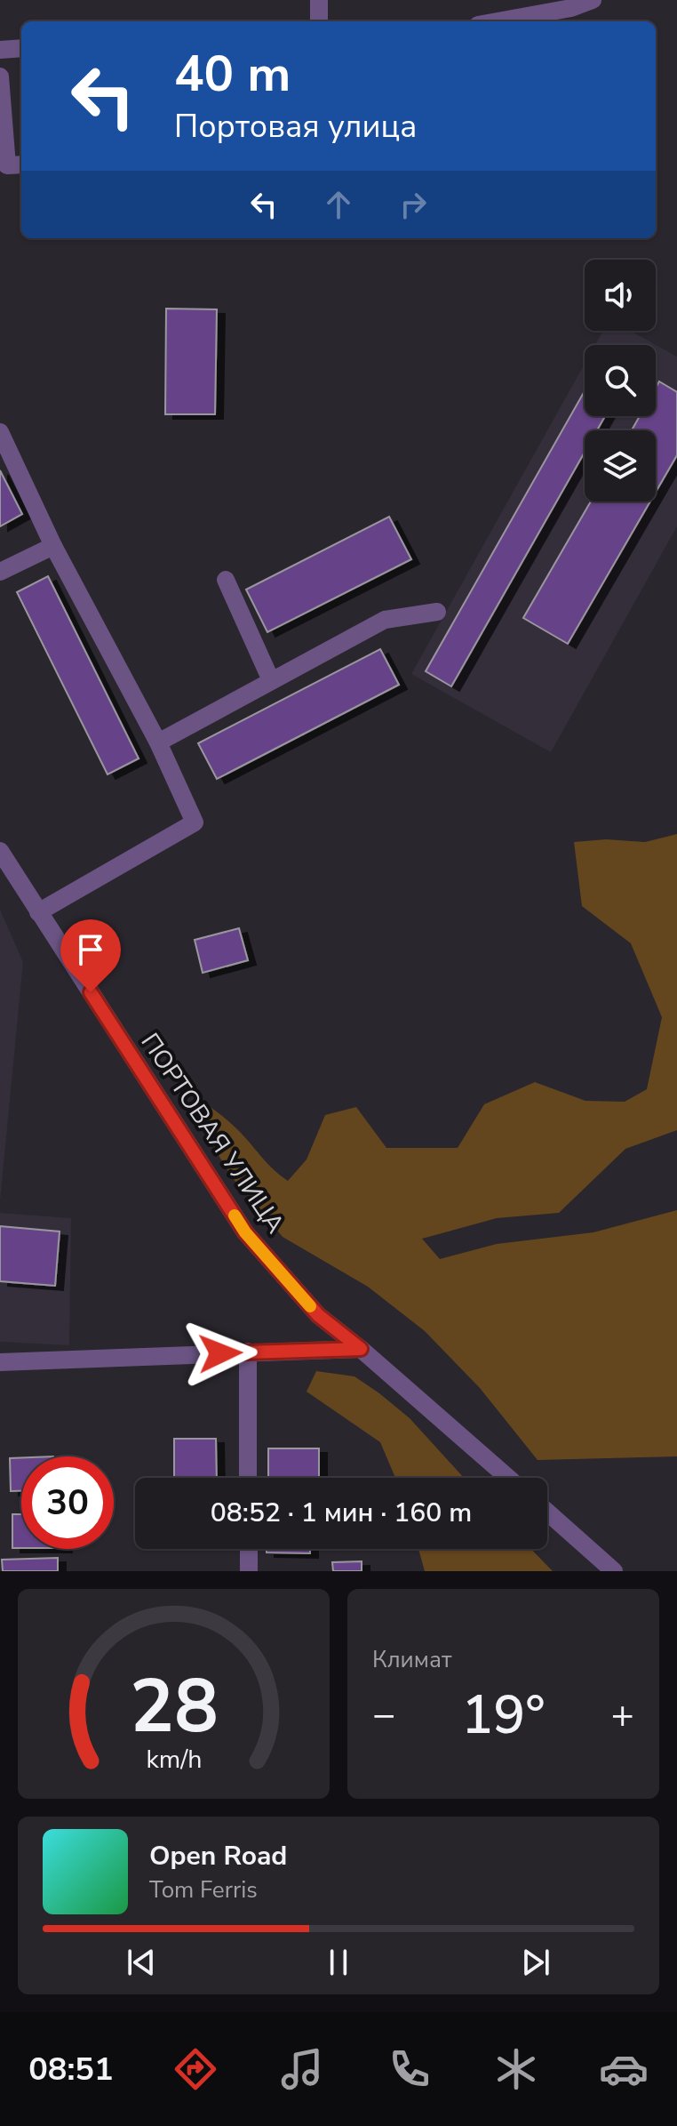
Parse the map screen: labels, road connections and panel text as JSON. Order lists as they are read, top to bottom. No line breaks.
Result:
{"streets":{"street":["ПОРТОВАЯ УЛИЦА"]},"page":{"turn":["40 m","Портовая улица"],"limit":"30","trip":"08:52 · 1 мин · 160 m","tile":"Климат","heat":["−","19°","+"],"song":["Open Road","Tom Ferris"],"tabs":"08:51","gauge":["28","km/h"]}}
